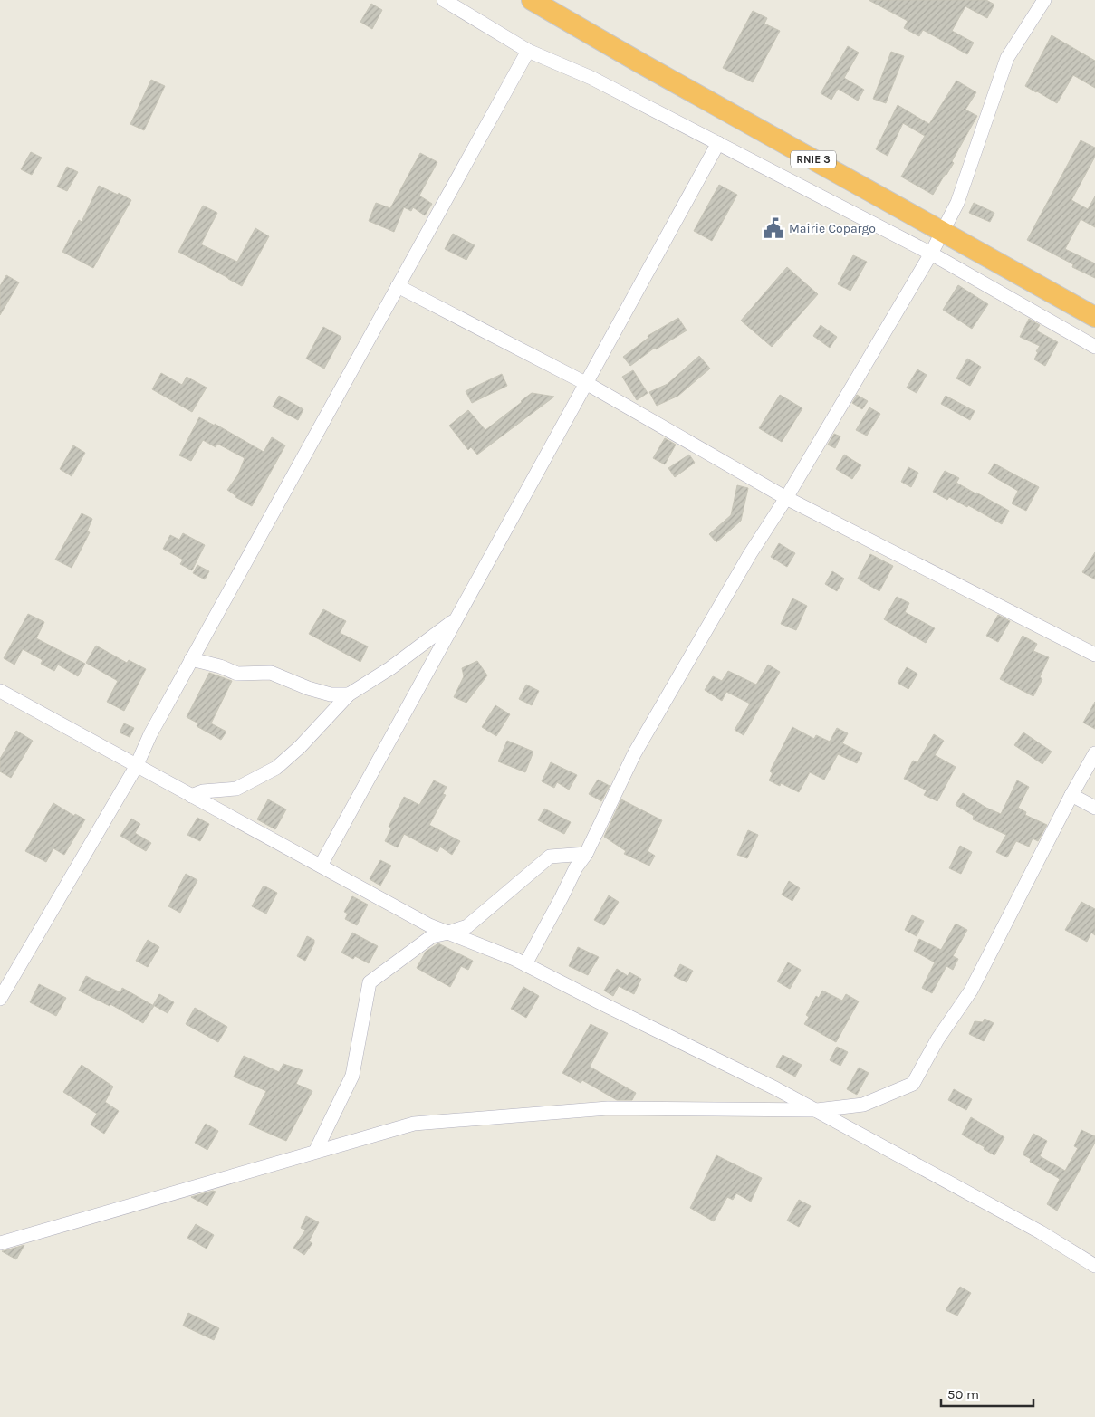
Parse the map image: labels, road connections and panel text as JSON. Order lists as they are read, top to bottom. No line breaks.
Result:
{"streets":{"highway":["RNIE 3"]},"places":{"public building":["Mairie Copargo"]},"scale_bar":"50 m"}
